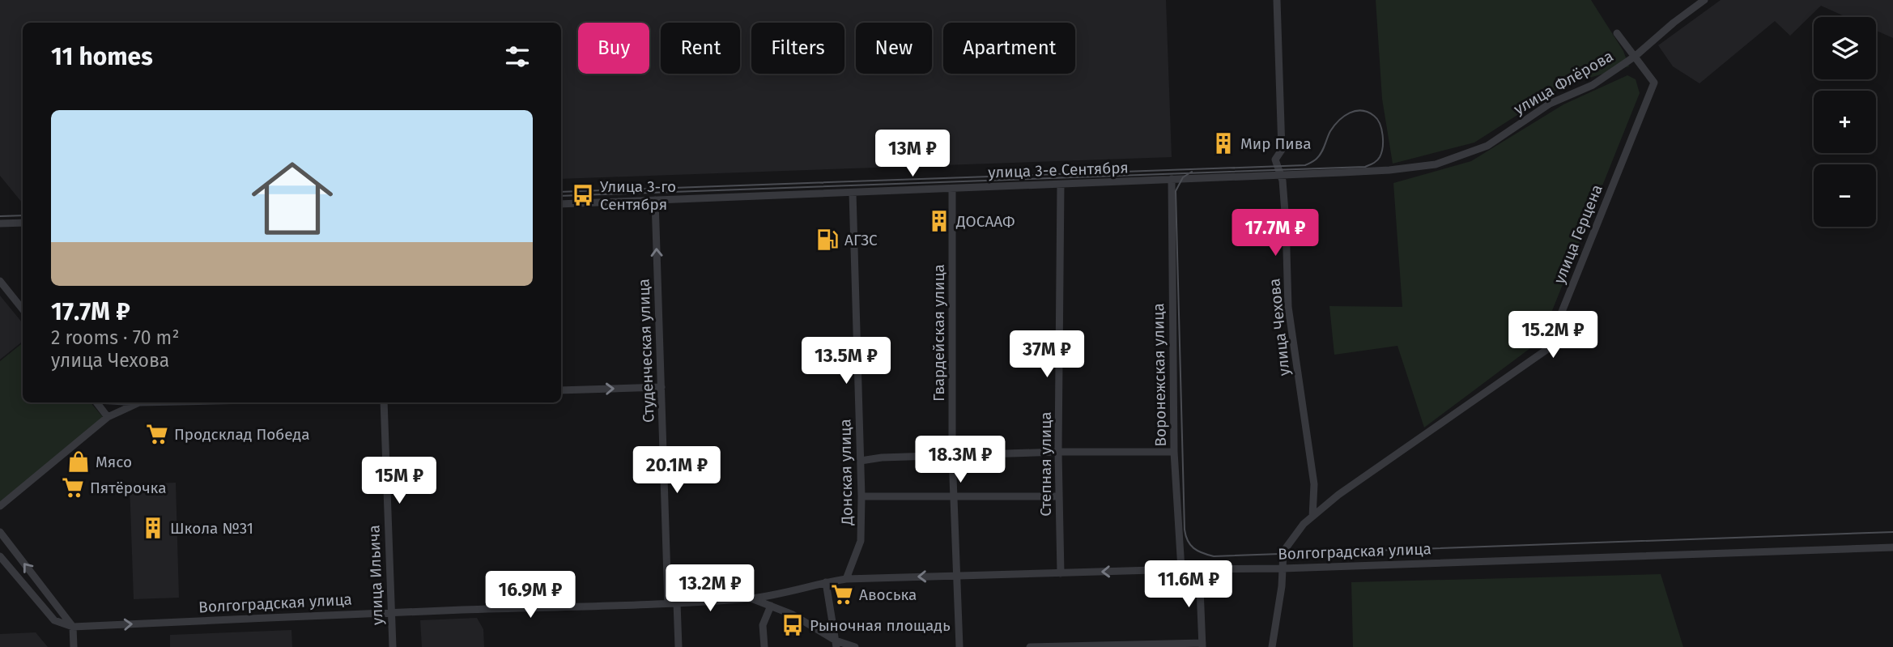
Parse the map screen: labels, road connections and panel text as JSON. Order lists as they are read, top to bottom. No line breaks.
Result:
{"streets":{"street":["улица Флёрова","улица 3-е Сентября","улица Герцена","улица Чехова","Гвардейская улица","Студенческая улица","Воронежская улица","Степная улица","Донская улица","Волгоградская улица","улица Ильича"]},"crossings":[["улица Флёрова","улица 3-е Сентября"],["улица Флёрова","улица Герцена"],["улица 3-е Сентября","улица Чехова"],["улица 3-е Сентября","Гвардейская улица"],["улица 3-е Сентября","Студенческая улица"],["улица 3-е Сентября","Воронежская улица"],["улица 3-е Сентября","Степная улица"],["улица 3-е Сентября","Донская улица"],["улица Герцена","улица Чехова"],["улица Герцена","Волгоградская улица"],["Гвардейская улица","Волгоградская улица"],["Студенческая улица","Волгоградская улица"],["Воронежская улица","Волгоградская улица"],["Степная улица","Волгоградская улица"],["Донская улица","Волгоградская улица"],["Волгоградская улица","улица Ильича"]],"one_way":["Студенческая улица"],"places":{"building":["Мир Пива","ДОСААФ","Школа №31"],"bus stop":["Улица 3-го Сентября","Рыночная площадь"],"fuel station":["АГЗС"],"supermarket":["Продсклад Победа","Пятёрочка","Авоська"],"shop":["Мясо"]},"page":{"map_buttons":["+","−"],"chip":["Buy","Rent","Filters","New","Apartment"],"heading":"11 homes","list":[{"name":"17.7M ₽","note":"2 rooms · 70 m² · улица Чехова"}],"price":["13M ₽","17.7M ₽","15.2M ₽","37M ₽","13.5M ₽","18.3M ₽","20.1M ₽","15M ₽","11.6M ₽","13.2M ₽","16.9M ₽"]}}
